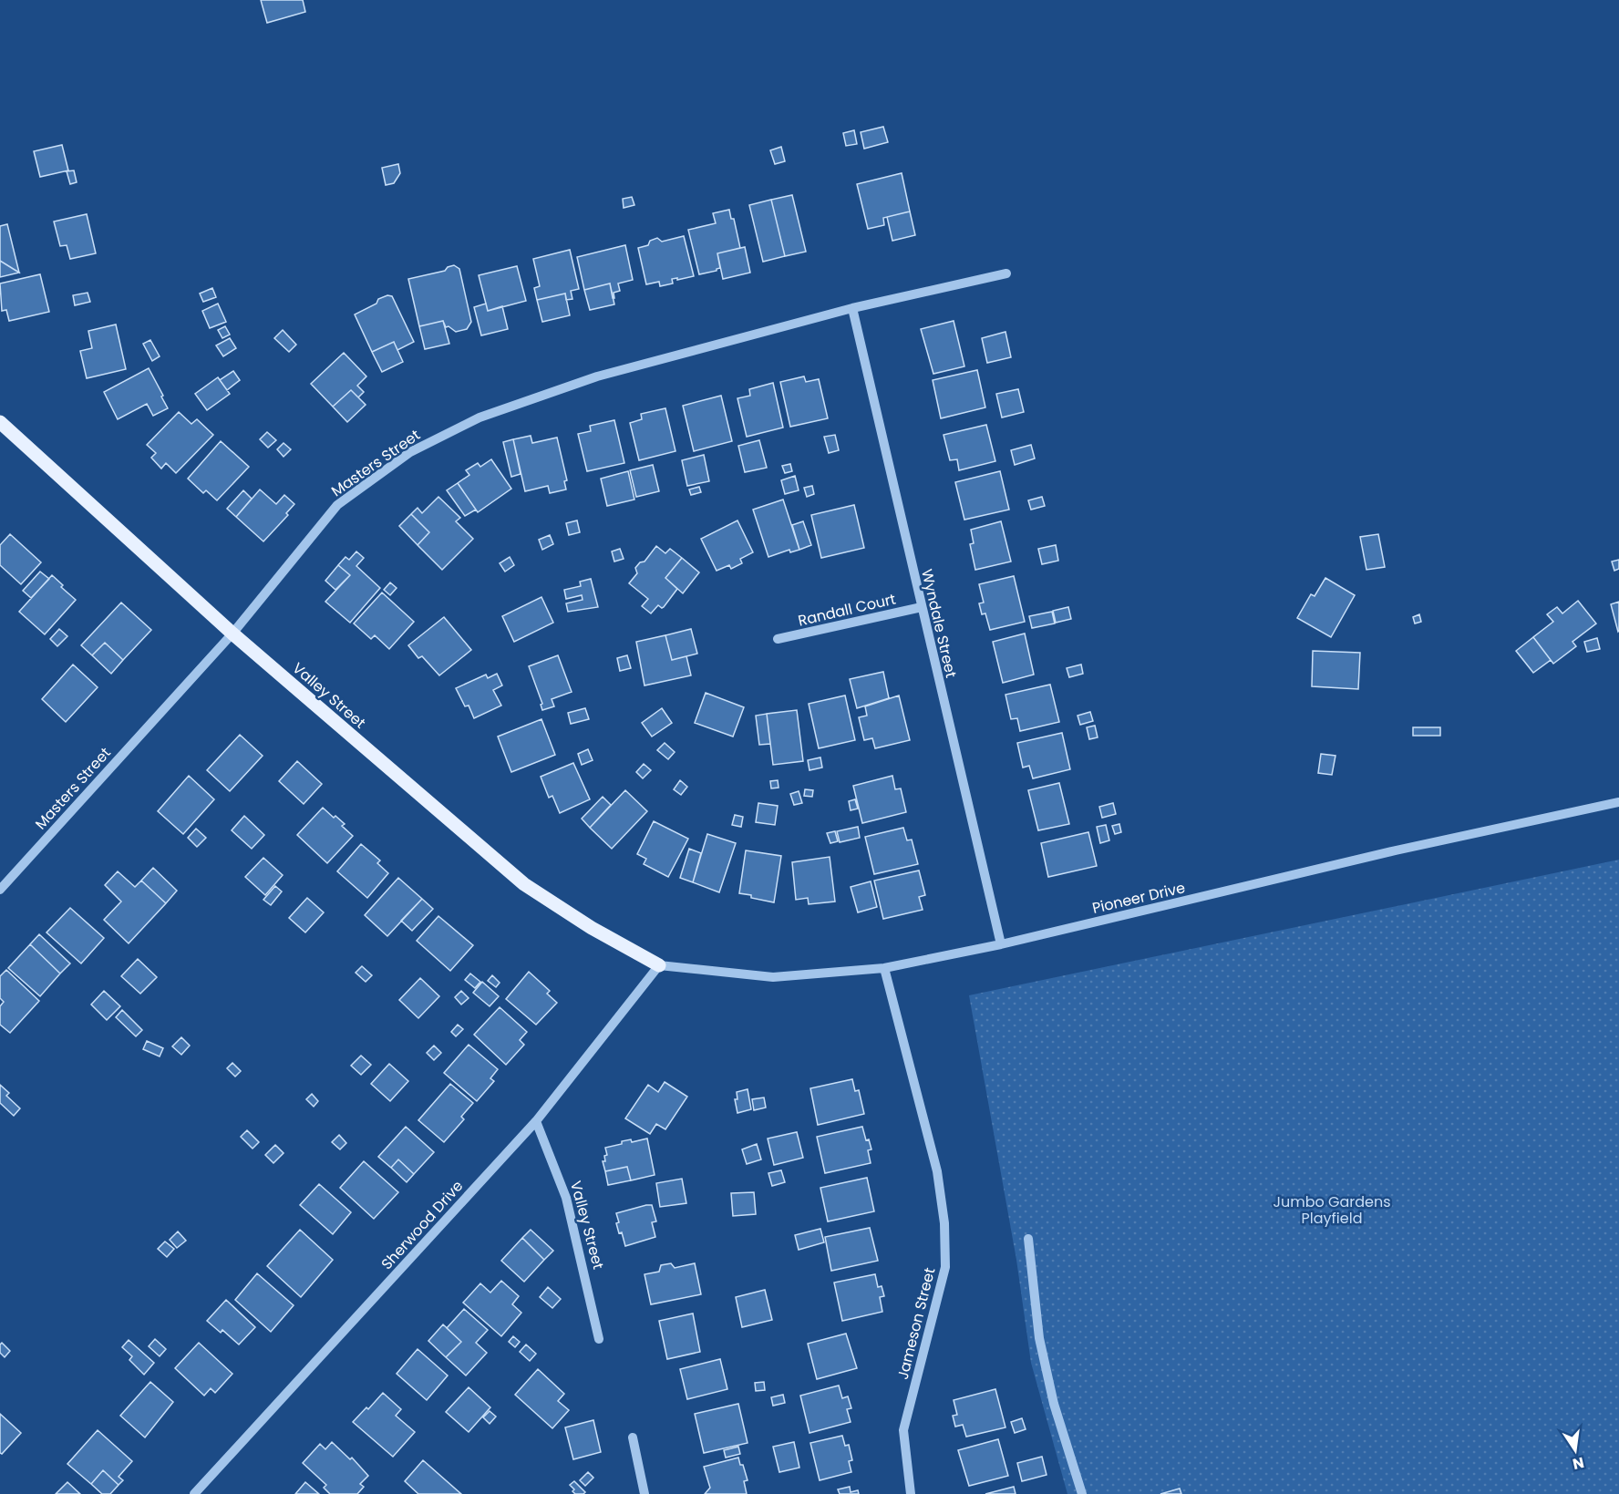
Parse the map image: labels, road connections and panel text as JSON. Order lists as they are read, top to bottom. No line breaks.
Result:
{"streets":{"main road":["Valley Street"],"street":["Masters Street","Randall Court","Wyndale Street","Pioneer Drive","Sherwood Drive","Jameson Street"]},"crossings":[["Masters Street","Wyndale Street"],["Masters Street","Valley Street"],["Randall Court","Wyndale Street"],["Wyndale Street","Pioneer Drive"],["Valley Street","Pioneer Drive"],["Valley Street","Sherwood Drive"],["Pioneer Drive","Sherwood Drive"],["Pioneer Drive","Jameson Street"]],"parks":["Jumbo Gardens Playfield"],"north":"bottom"}
